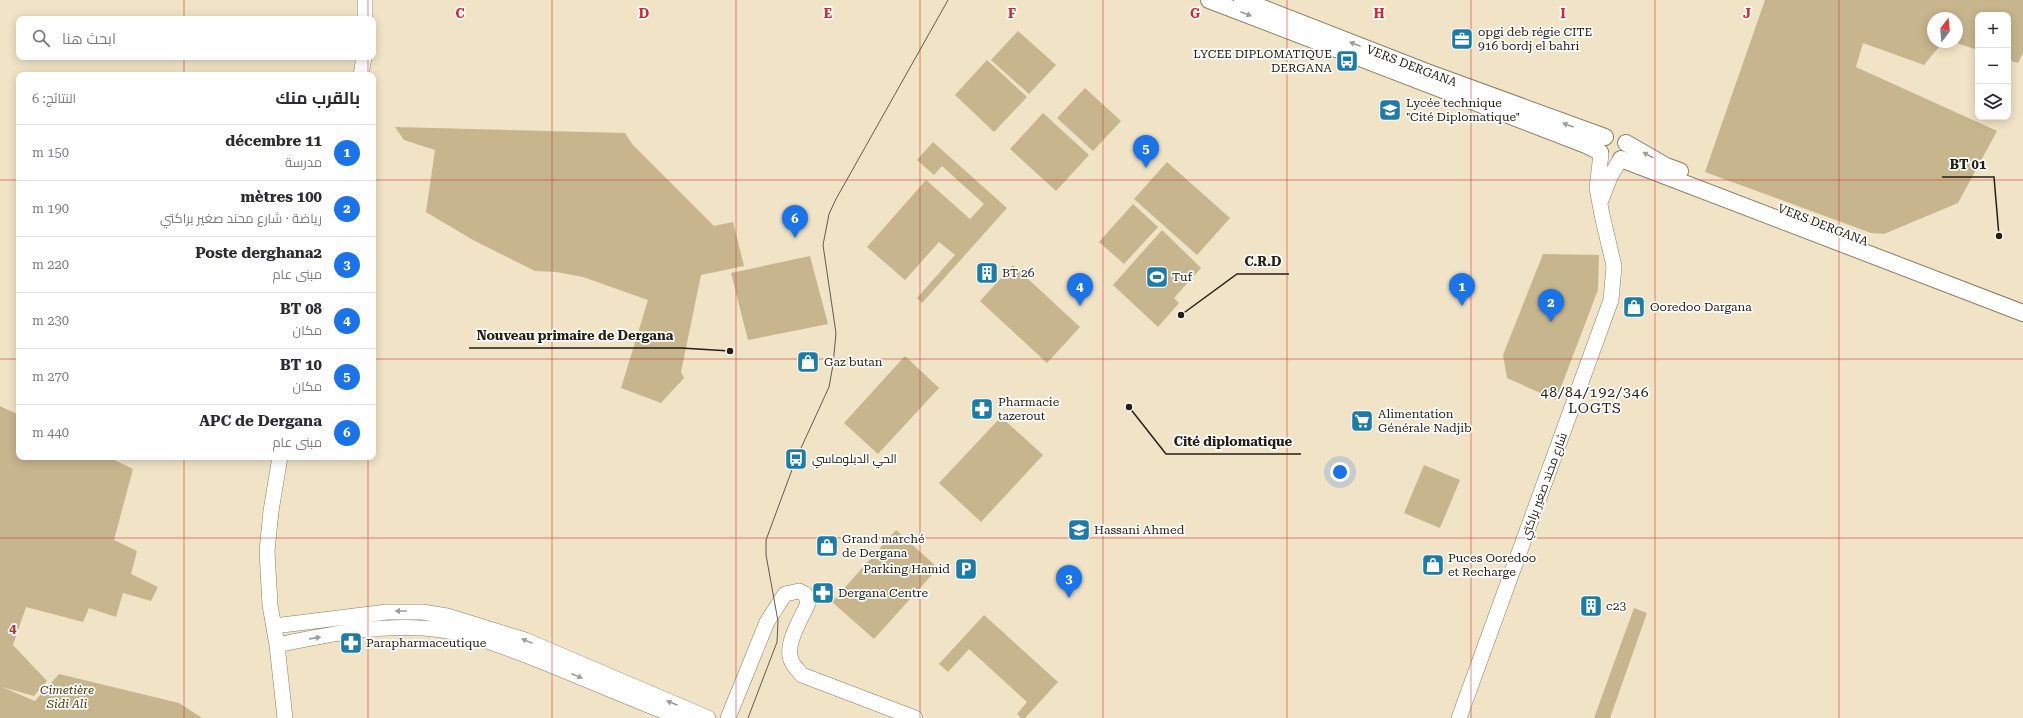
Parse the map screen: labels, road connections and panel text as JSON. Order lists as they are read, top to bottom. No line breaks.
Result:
{"streets":{"main road":["VERS DERGANA"],"street":["شارع محند صغير براكتي"]},"crossings":[["VERS DERGANA","شارع محند صغير براكتي"]],"districts":["48/84/192/346 LOGTS"],"parks":["Cimetière Sidi Ali"],"places":{"office":["opgi deb régie CITE 916 bordj el bahri"],"bus stop":["LYCEE DIPLOMATIQUE DERGANA","الحي الدبلوماسي"],"school or university":["Lycée technique \"Cité Diplomatique\"","Hassani Ahmed"],"other":["BT 01","C.R.D","Nouveau primaire de Dergana","Cité diplomatique"],"building":["BT 26","c23"],"sports":["Tuf"],"shop":["Ooredoo Dargana","Gaz butan","Grand marché de Dergana","Puces Ooredoo et Recharge"],"pharmacy":["Pharmacie tazerout","Dergana Centre","Parapharmaceutique"],"supermarket":["Alimentation Générale Nadjib"],"parking":["Parking Hamid"]},"north":"top","page":{"map_buttons":["+","−"],"search":"ابحث هنا","heading":["بالقرب منك","النتائج: 6"],"list":[{"mark":"1","name":"11 décembre","note":"مدرسة","value":"150 m"},{"mark":"2","name":"100 mètres","note":"رياضة · شارع محند صغير براكتي","value":"190 m"},{"mark":"3","name":"Poste derghana2","note":"مبنى عام","value":"220 m"},{"mark":"4","name":"BT 08","note":"مكان","value":"230 m"},{"mark":"5","name":"BT 10","note":"مكان","value":"270 m"},{"mark":"6","name":"APC de Dergana","note":"مبنى عام","value":"440 m"}],"pins":["5","6","1","4","2","3"]},"grid":{"columns":["C","D","E","F","G","H","I","J"],"rows":["4"]}}
